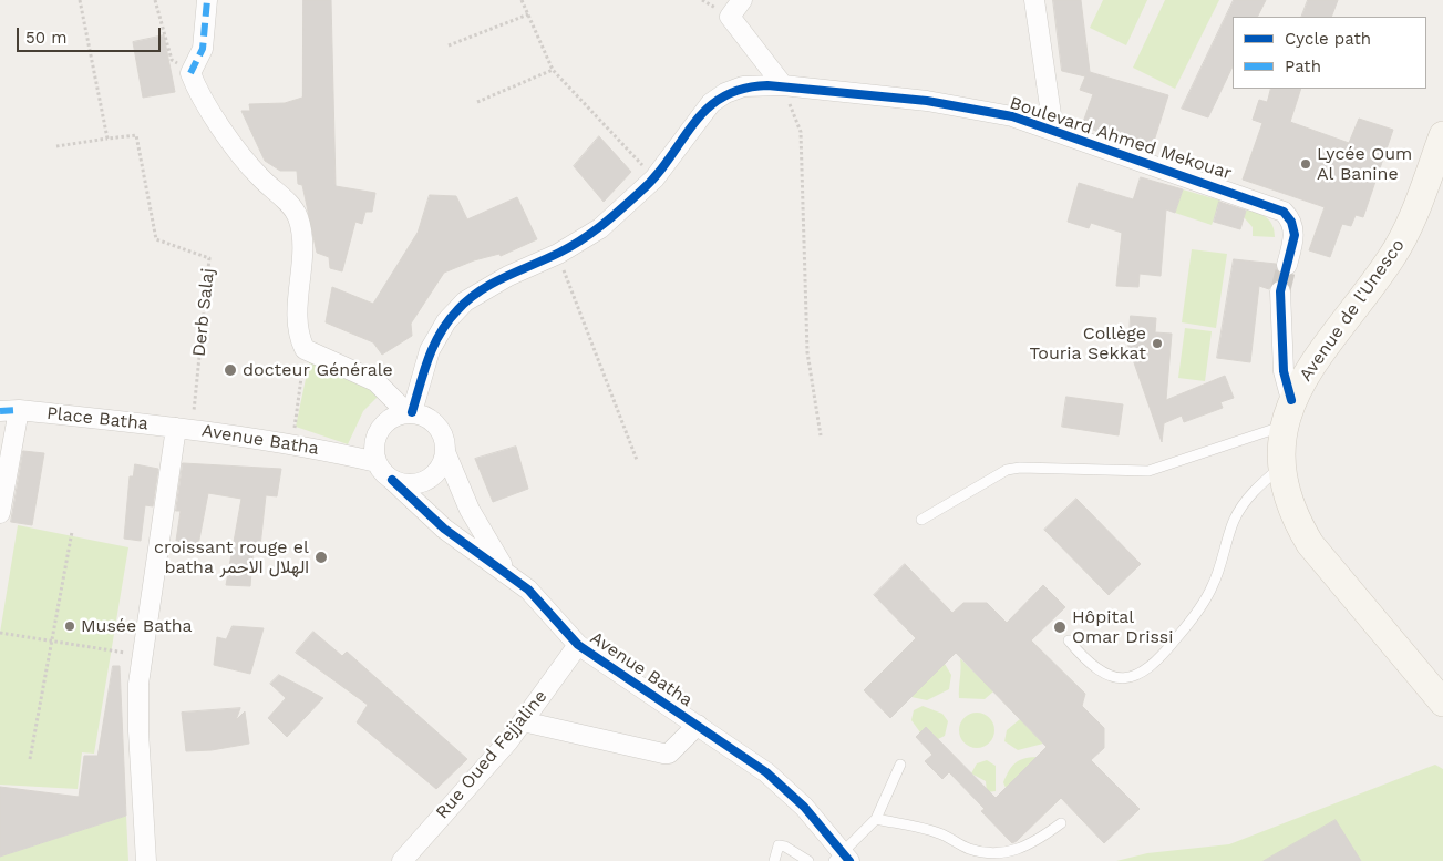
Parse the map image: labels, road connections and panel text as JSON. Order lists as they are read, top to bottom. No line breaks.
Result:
{"streets":{"main road":["Avenue de l'Unesco"],"street":["Boulevard Ahmed Mekouar","Place Batha","Avenue Batha","Rue Oued Fejjaline"],"path":["Derb Salaj"]},"crossings":[["Boulevard Ahmed Mekouar","Avenue Batha"],["Derb Salaj","Place Batha"],["Derb Salaj","Avenue Batha"],["Place Batha","Avenue Batha"],["Avenue Batha","Rue Oued Fejjaline"]],"places":["Lycée Oum Al Banine","Collège Touria Sekkat","docteur Générale","croissant rouge el batha الهلال الاحمر","Musée Batha","Hôpital Omar Drissi"],"legend":["Cycle path","Path"],"scale_bar":"50 m"}
